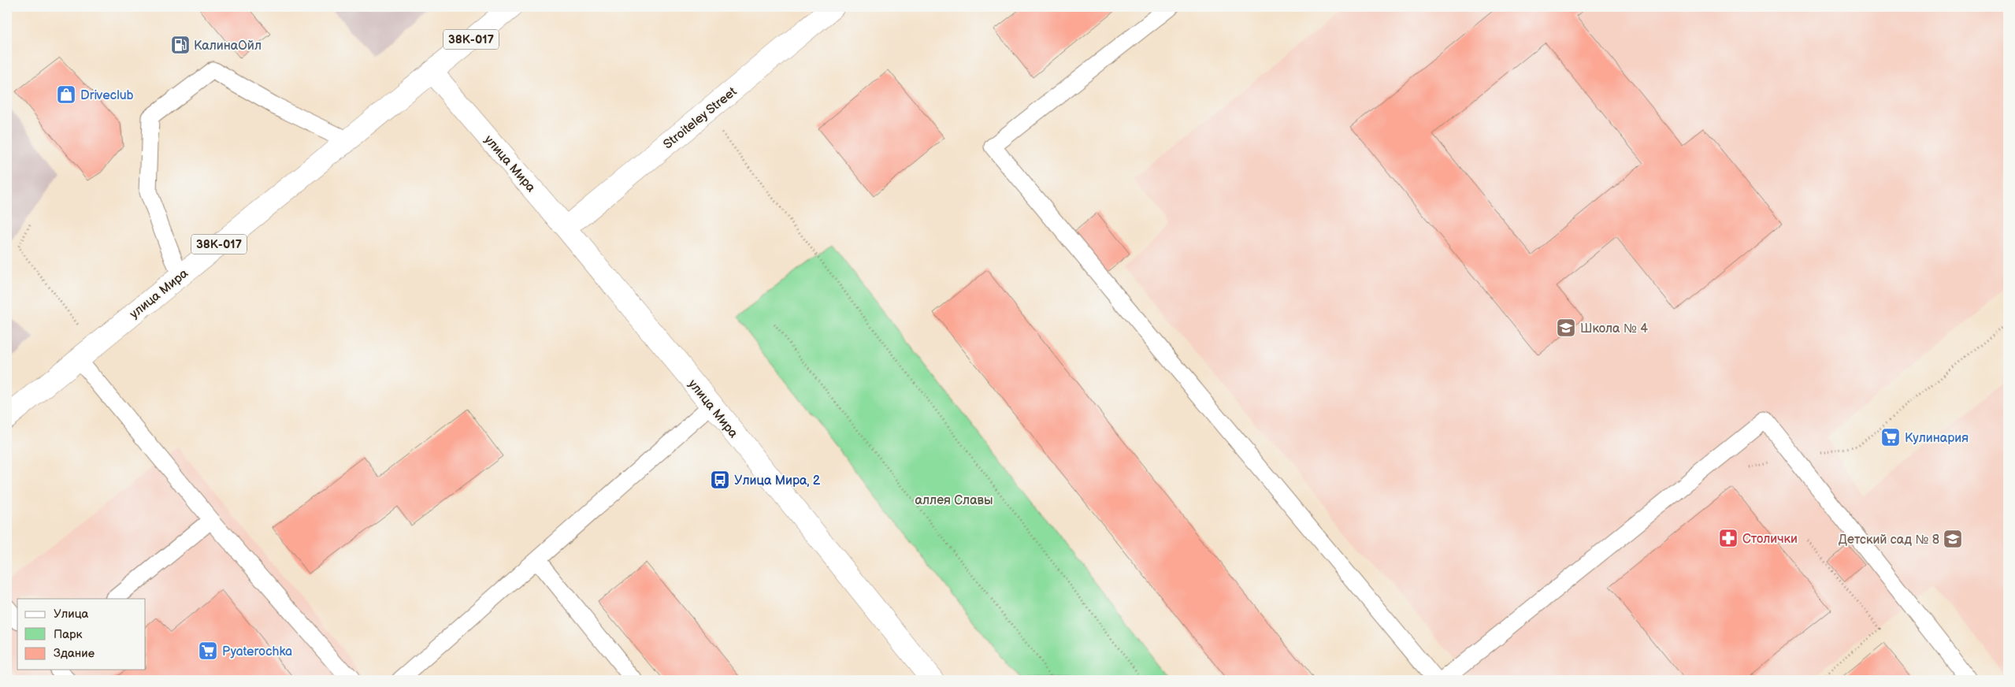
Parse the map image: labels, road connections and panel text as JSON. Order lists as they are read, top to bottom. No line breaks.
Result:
{"streets":{"main road":["38К-017","Stroiteley Street","улица Мира"]},"crossings":[["38К-017","улица Мира"],["Stroiteley Street","улица Мира"]],"parks":["аллея Славы"],"places":{"fuel station":["КалинаОйл"],"shop":["Driveclub"],"school or university":["Школа № 4","Детский сад № 8"],"supermarket":["Кулинария","Pyaterochka"],"bus stop":["Улица Мира, 2"],"pharmacy":["Столички"]},"legend":["Улица","Парк","Здание"]}
